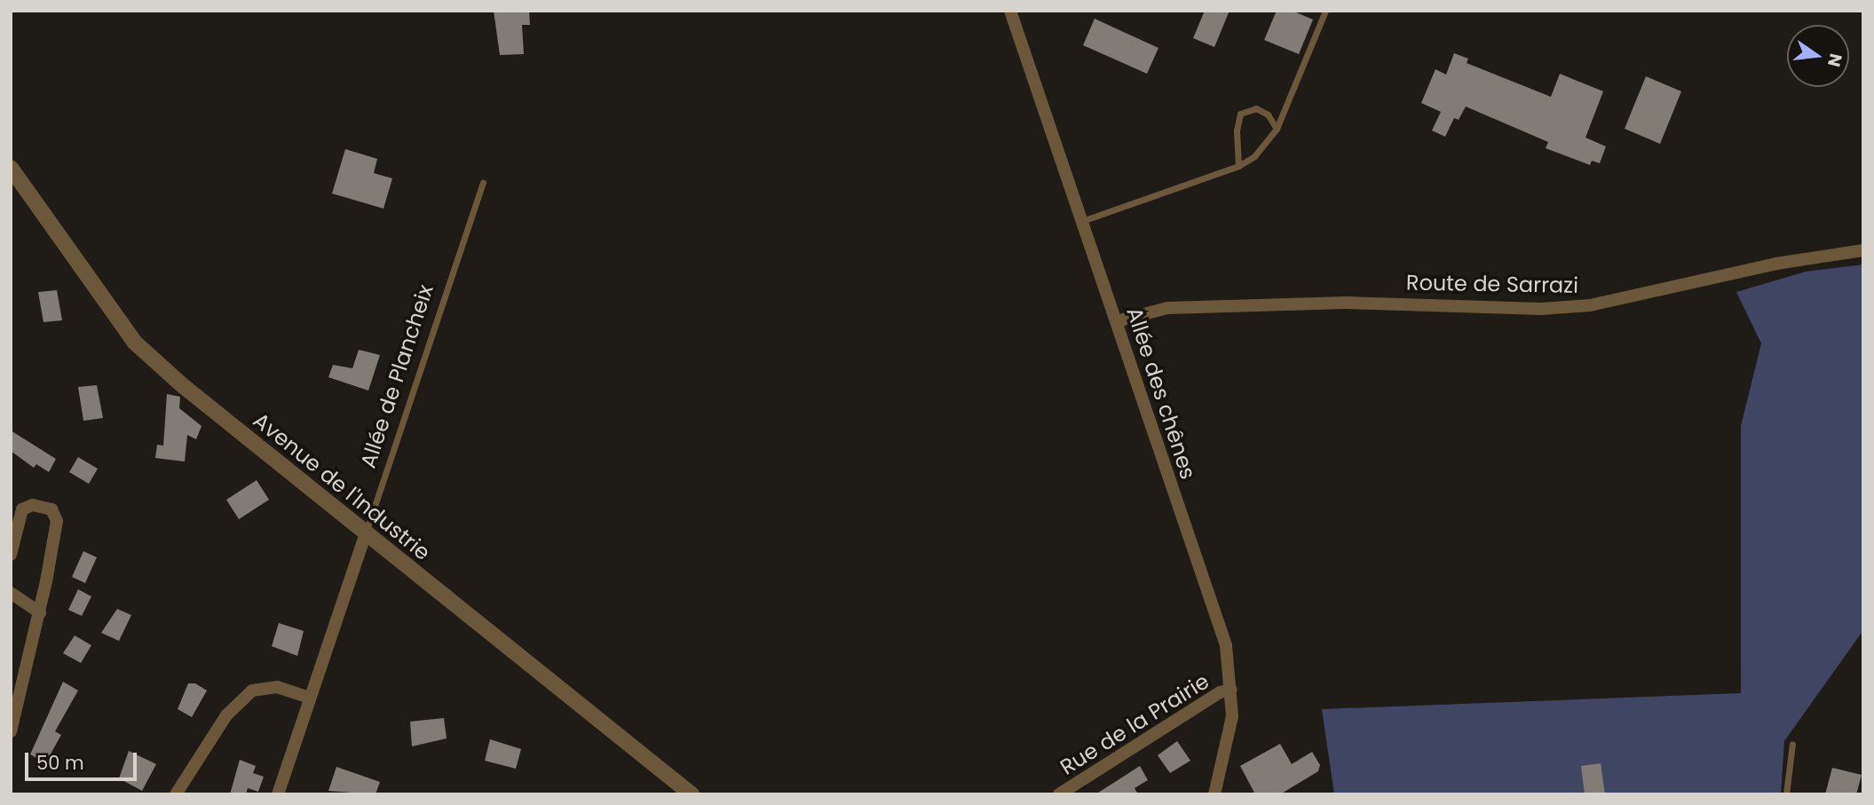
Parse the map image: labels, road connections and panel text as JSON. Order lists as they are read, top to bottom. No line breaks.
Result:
{"streets":{"street":["Route de Sarrazi","Allée de Plancheix","Allée des chênes","Avenue de l'Industrie","Rue de la Prairie"]},"crossings":[["Route de Sarrazi","Allée des chênes"],["Allée de Plancheix","Avenue de l'Industrie"],["Allée des chênes","Rue de la Prairie"]],"scale_bar":"50 m","north":"right"}
